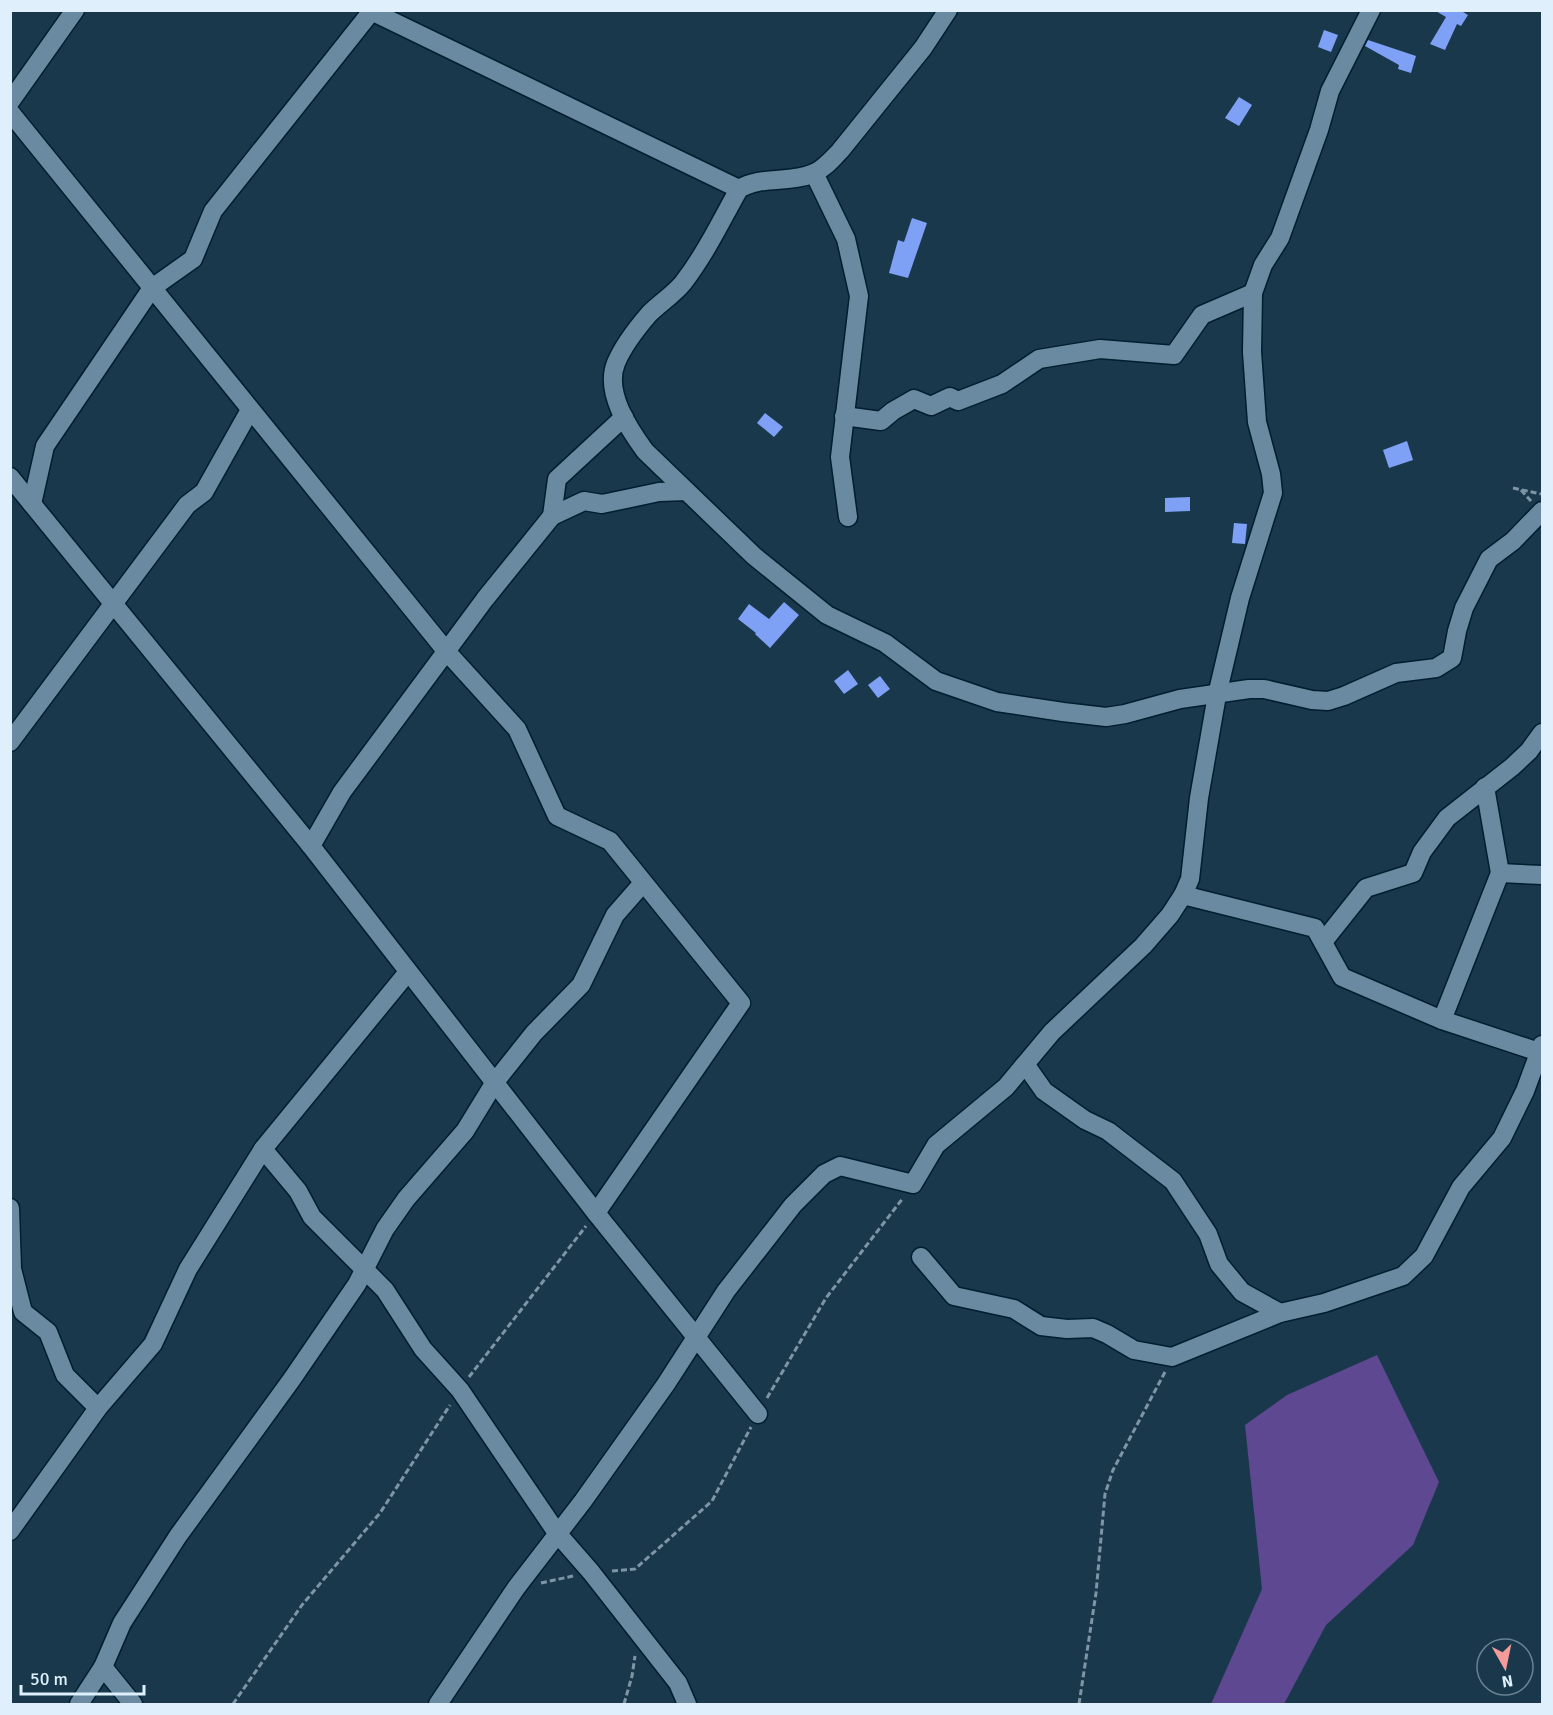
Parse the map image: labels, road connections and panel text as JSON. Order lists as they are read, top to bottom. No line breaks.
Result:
{"scale_bar":"50 m","north":"bottom"}
